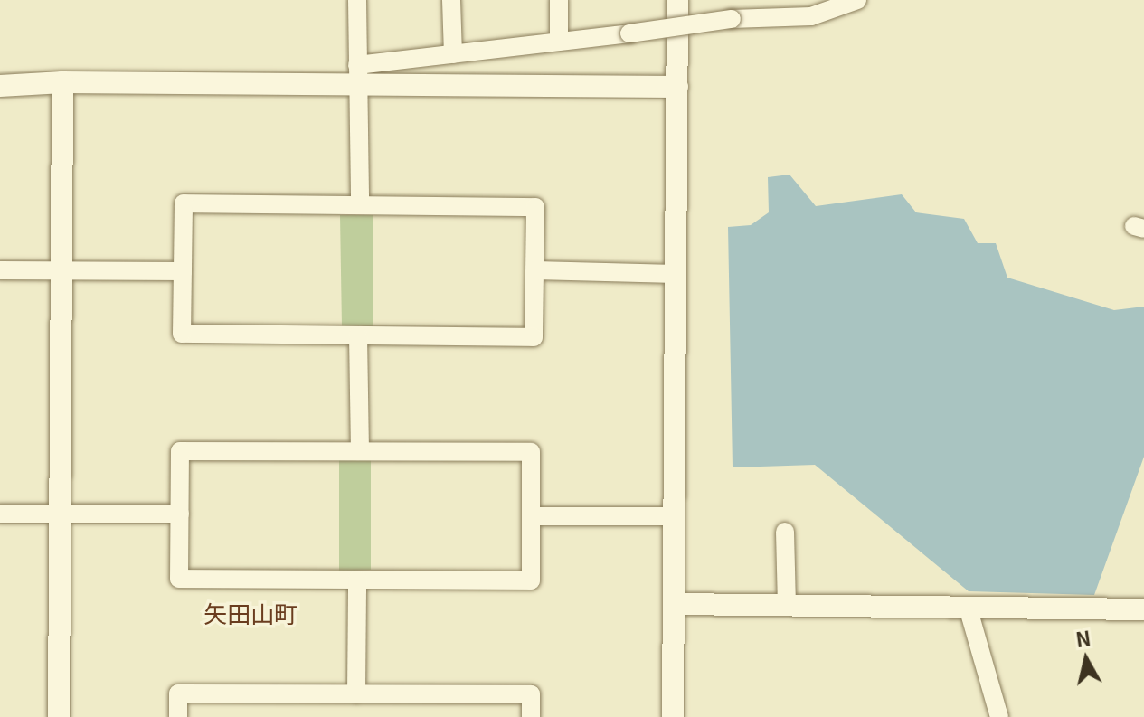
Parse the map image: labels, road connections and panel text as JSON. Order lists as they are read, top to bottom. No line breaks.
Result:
{"districts":["矢田山町"],"north":"top"}
